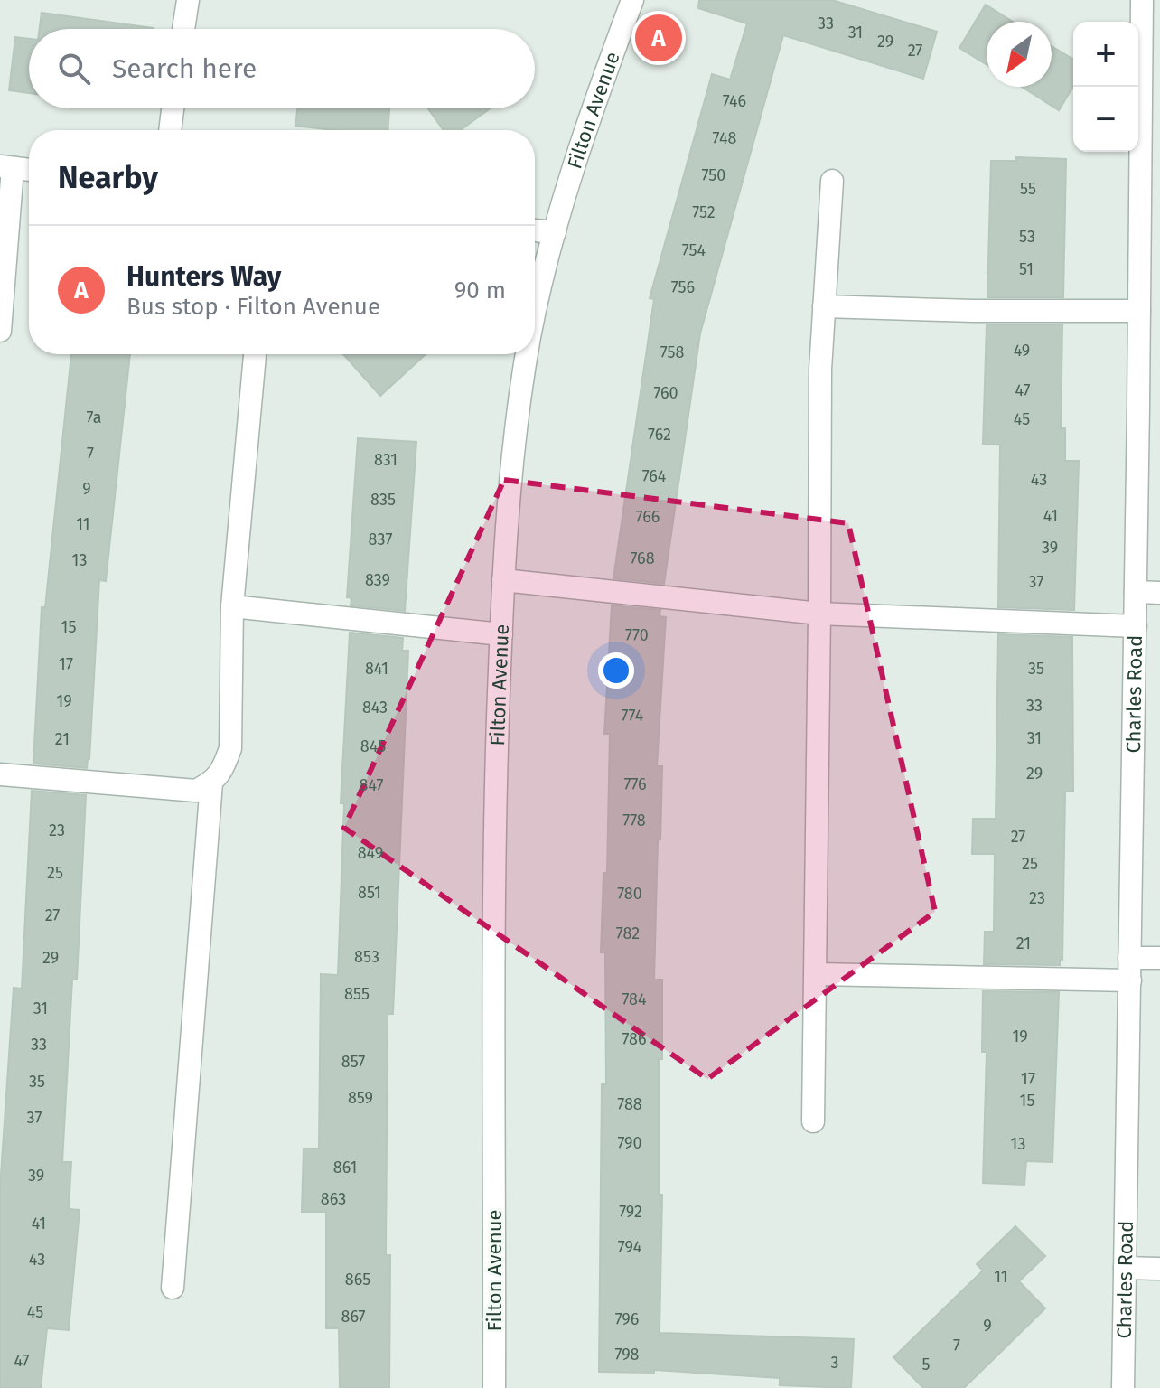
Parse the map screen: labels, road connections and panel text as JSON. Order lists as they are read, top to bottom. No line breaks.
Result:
{"streets":{"street":["Filton Avenue","Charles Road"]},"house_numbers":["33","31","29","27","746","748","750","55","752","53","754","51","756","49","758","47","760","7a","45","762","7","831","764","43","9","835","41","766","11","837","39","768","13","839","37","15","770","17","841","35","19","33","843","774","31","21","845","29","776","847","778","23","27","849","25","25","851","780","23","27","782","21","853","29","855","784","31","19","786","33","857","17","35","859","15","788","37","790","13","861","39","863","792","41","794","43","11","865","45","867","796","9","7","798","47","3","5"],"north":"bottom left","page":{"pins":"A","map_buttons":["+","−"],"search":"Search here","heading":"Nearby","list":[{"mark":"A","name":"Hunters Way","note":"Bus stop · Filton Avenue","value":"90 m"}]}}
